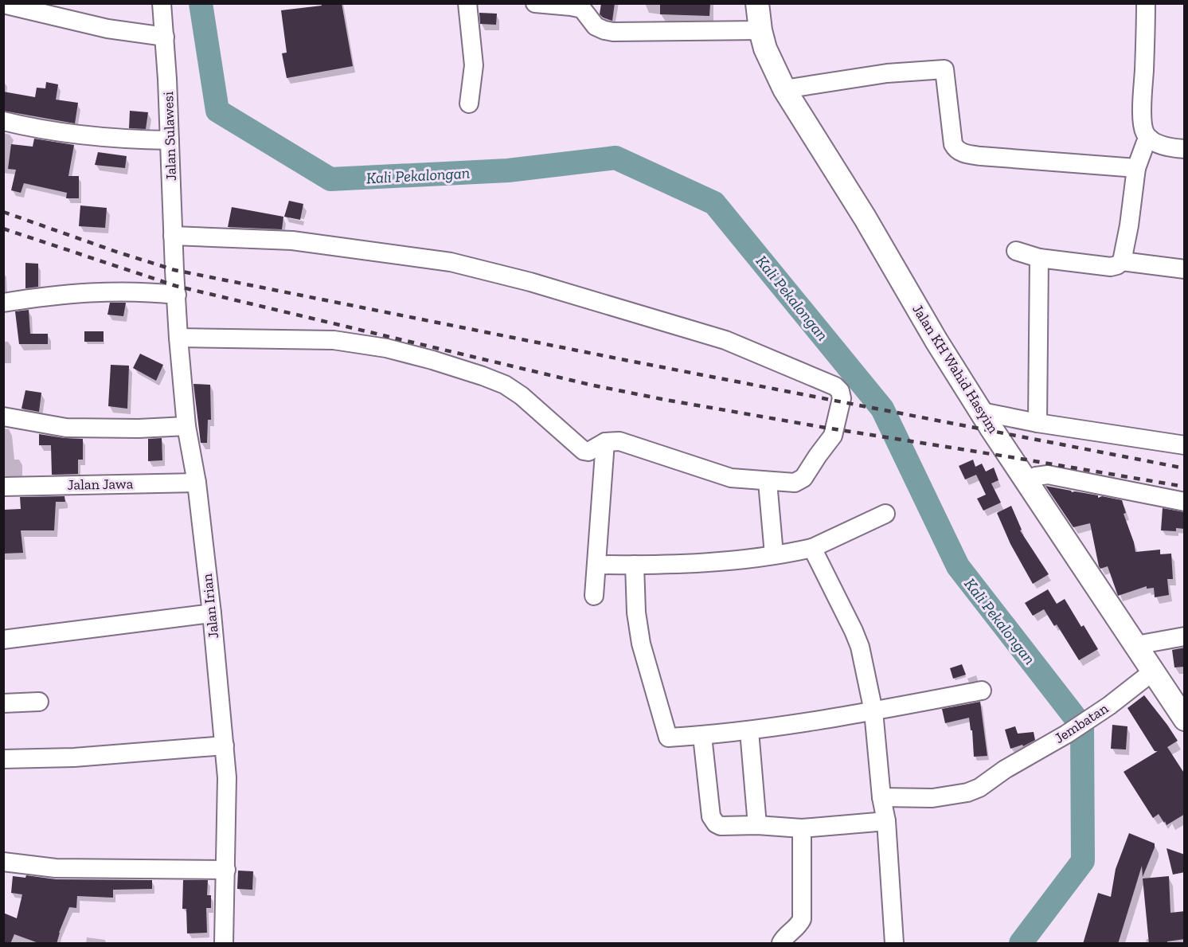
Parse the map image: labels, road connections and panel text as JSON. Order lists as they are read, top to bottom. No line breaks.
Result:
{"streets":{"main road":["Jalan KH Wahid Hasyim"],"street":["Jalan Sulawesi","Jalan Jawa","Jalan Irian","Jembatan"]},"crossings":[["Jalan Sulawesi","Jalan Irian"],["Jalan KH Wahid Hasyim","Jembatan"],["Jalan Jawa","Jalan Irian"]],"water":["Kali Pekalongan"]}
